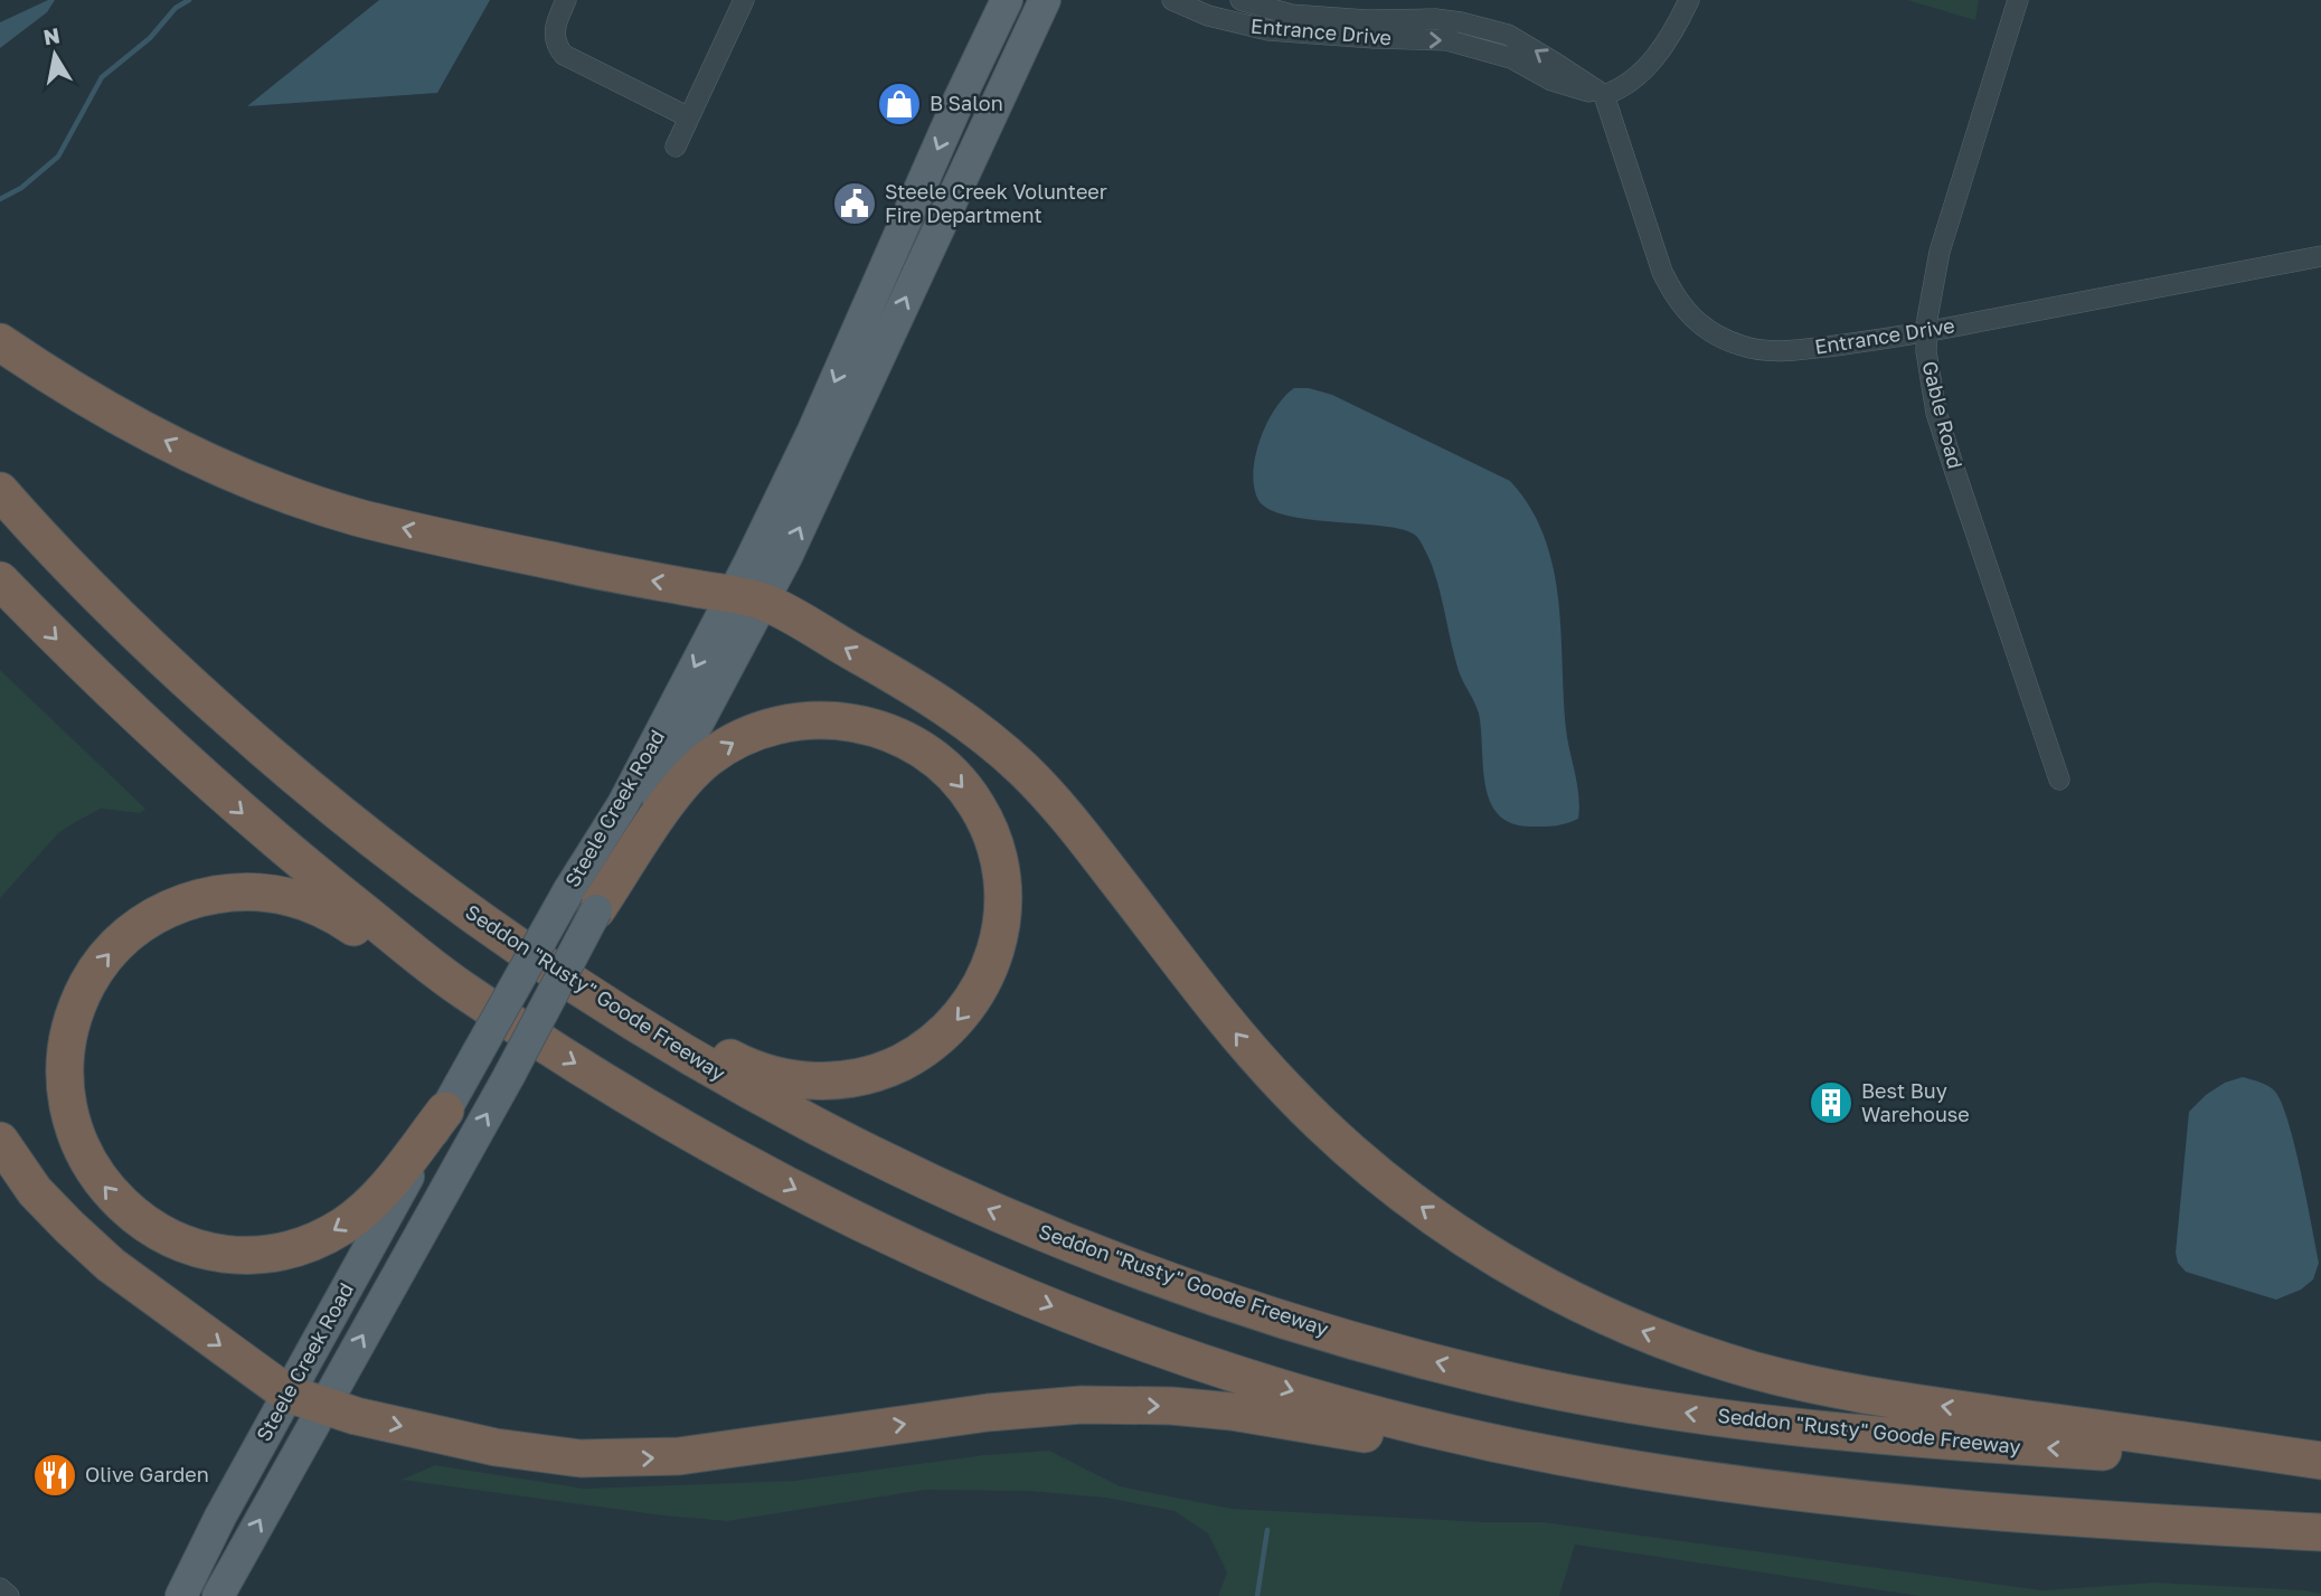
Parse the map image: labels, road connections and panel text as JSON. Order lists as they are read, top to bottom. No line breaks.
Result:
{"streets":{"highway":["Seddon \"Rusty\" Goode Freeway"],"main road":["Steele Creek Road"],"street":["Entrance Drive","Gable Road"]},"crossings":[["Entrance Drive","Gable Road"]],"places":{"shop":["B Salon"],"public building":["Steele Creek Volunteer Fire Department"],"building":["Best Buy Warehouse"],"restaurant":["Olive Garden"]},"north":"top"}
